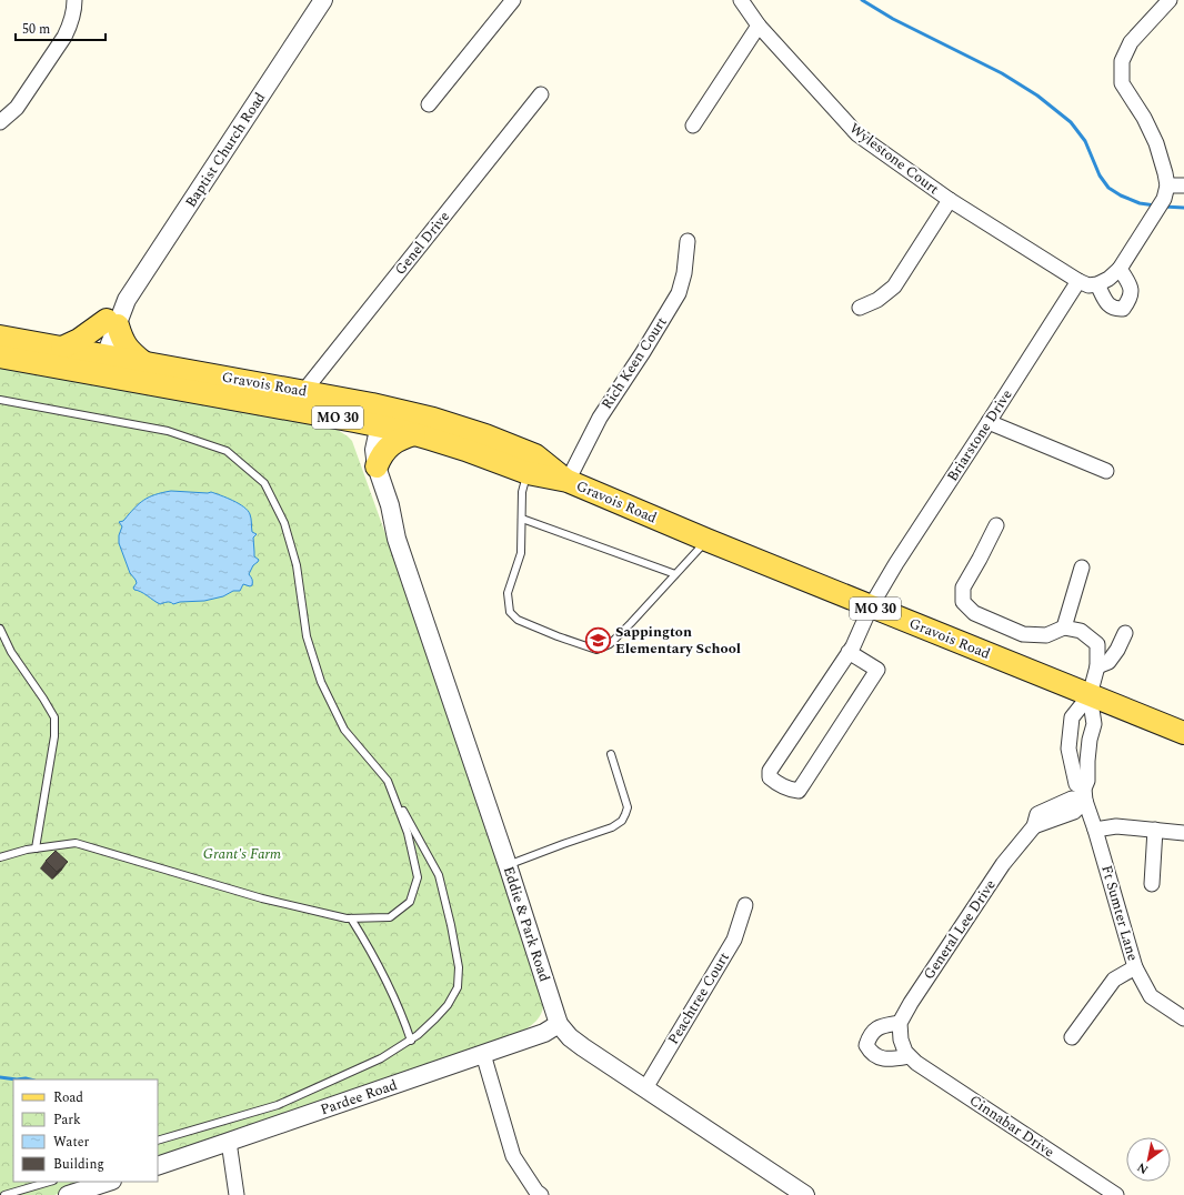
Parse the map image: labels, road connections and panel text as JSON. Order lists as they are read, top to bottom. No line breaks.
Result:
{"streets":{"main road":["Gravois Road","MO 30"],"street":["Baptist Church Road","Wylestone Court","Genel Drive","Rich Keen Court","Briarstone Drive","Ft Sumter Lane","Eddie & Park Road","General Lee Drive","Peachtree Court","Pardee Road","Cinnabar Drive"]},"crossings":[["Baptist Church Road","Gravois Road"],["Wylestone Court","Briarstone Drive"],["Genel Drive","Gravois Road"],["Rich Keen Court","Gravois Road"],["Gravois Road","Briarstone Drive"],["Gravois Road","Ft Sumter Lane"],["Gravois Road","Eddie & Park Road"],["Ft Sumter Lane","General Lee Drive"],["Eddie & Park Road","Peachtree Court"],["Eddie & Park Road","Pardee Road"],["General Lee Drive","Cinnabar Drive"]],"parks":["Grant's Farm"],"places":{"school or university":["Sappington Elementary School"]},"legend":["Road","Park","Water","Building"],"scale_bar":"50 m","north":"bottom left"}
